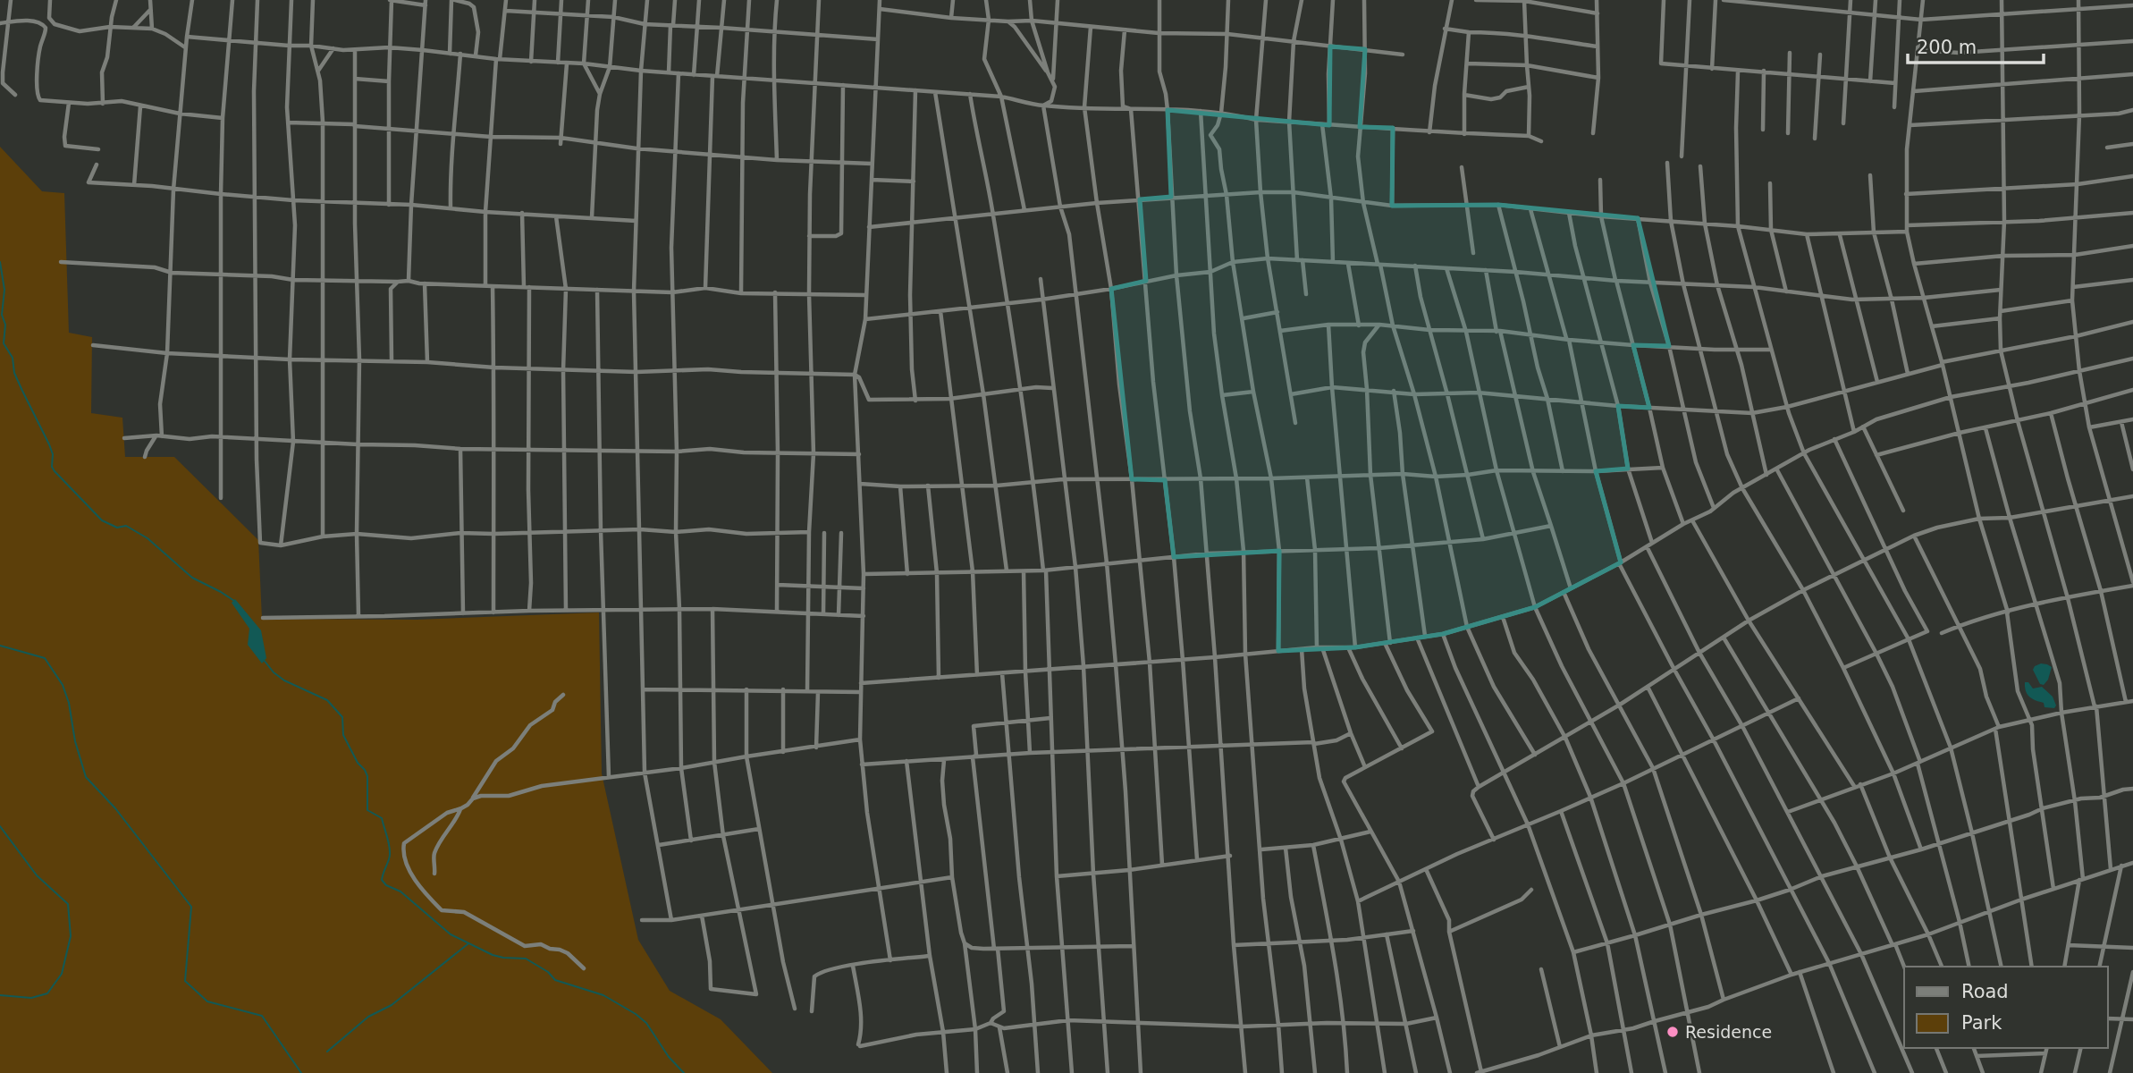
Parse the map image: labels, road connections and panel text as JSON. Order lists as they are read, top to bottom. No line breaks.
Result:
{"places":["Residence"],"legend":["Road","Park"],"scale_bar":"200 m"}
